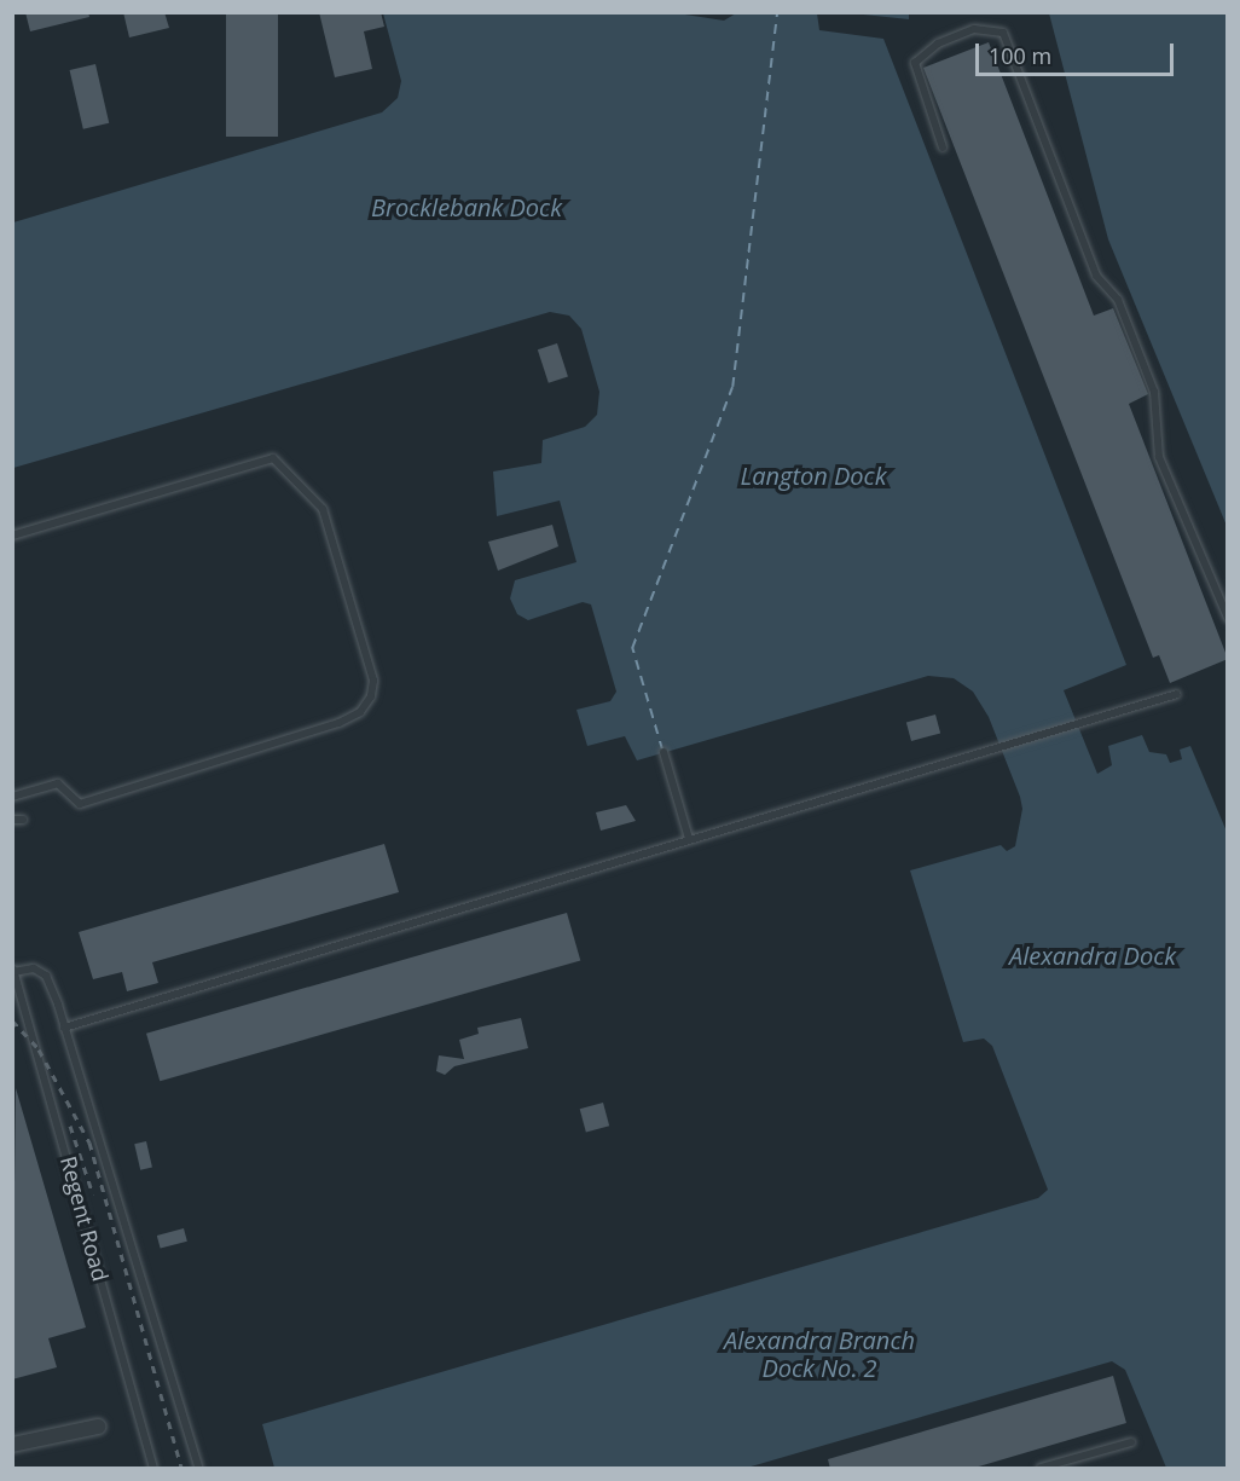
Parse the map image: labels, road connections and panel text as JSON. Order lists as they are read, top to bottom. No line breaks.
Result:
{"streets":{"lane":["Regent Road"]},"water":["Brocklebank Dock","Langton Dock","Alexandra Dock","Alexandra Branch Dock No. 2"],"scale_bar":"100 m"}
